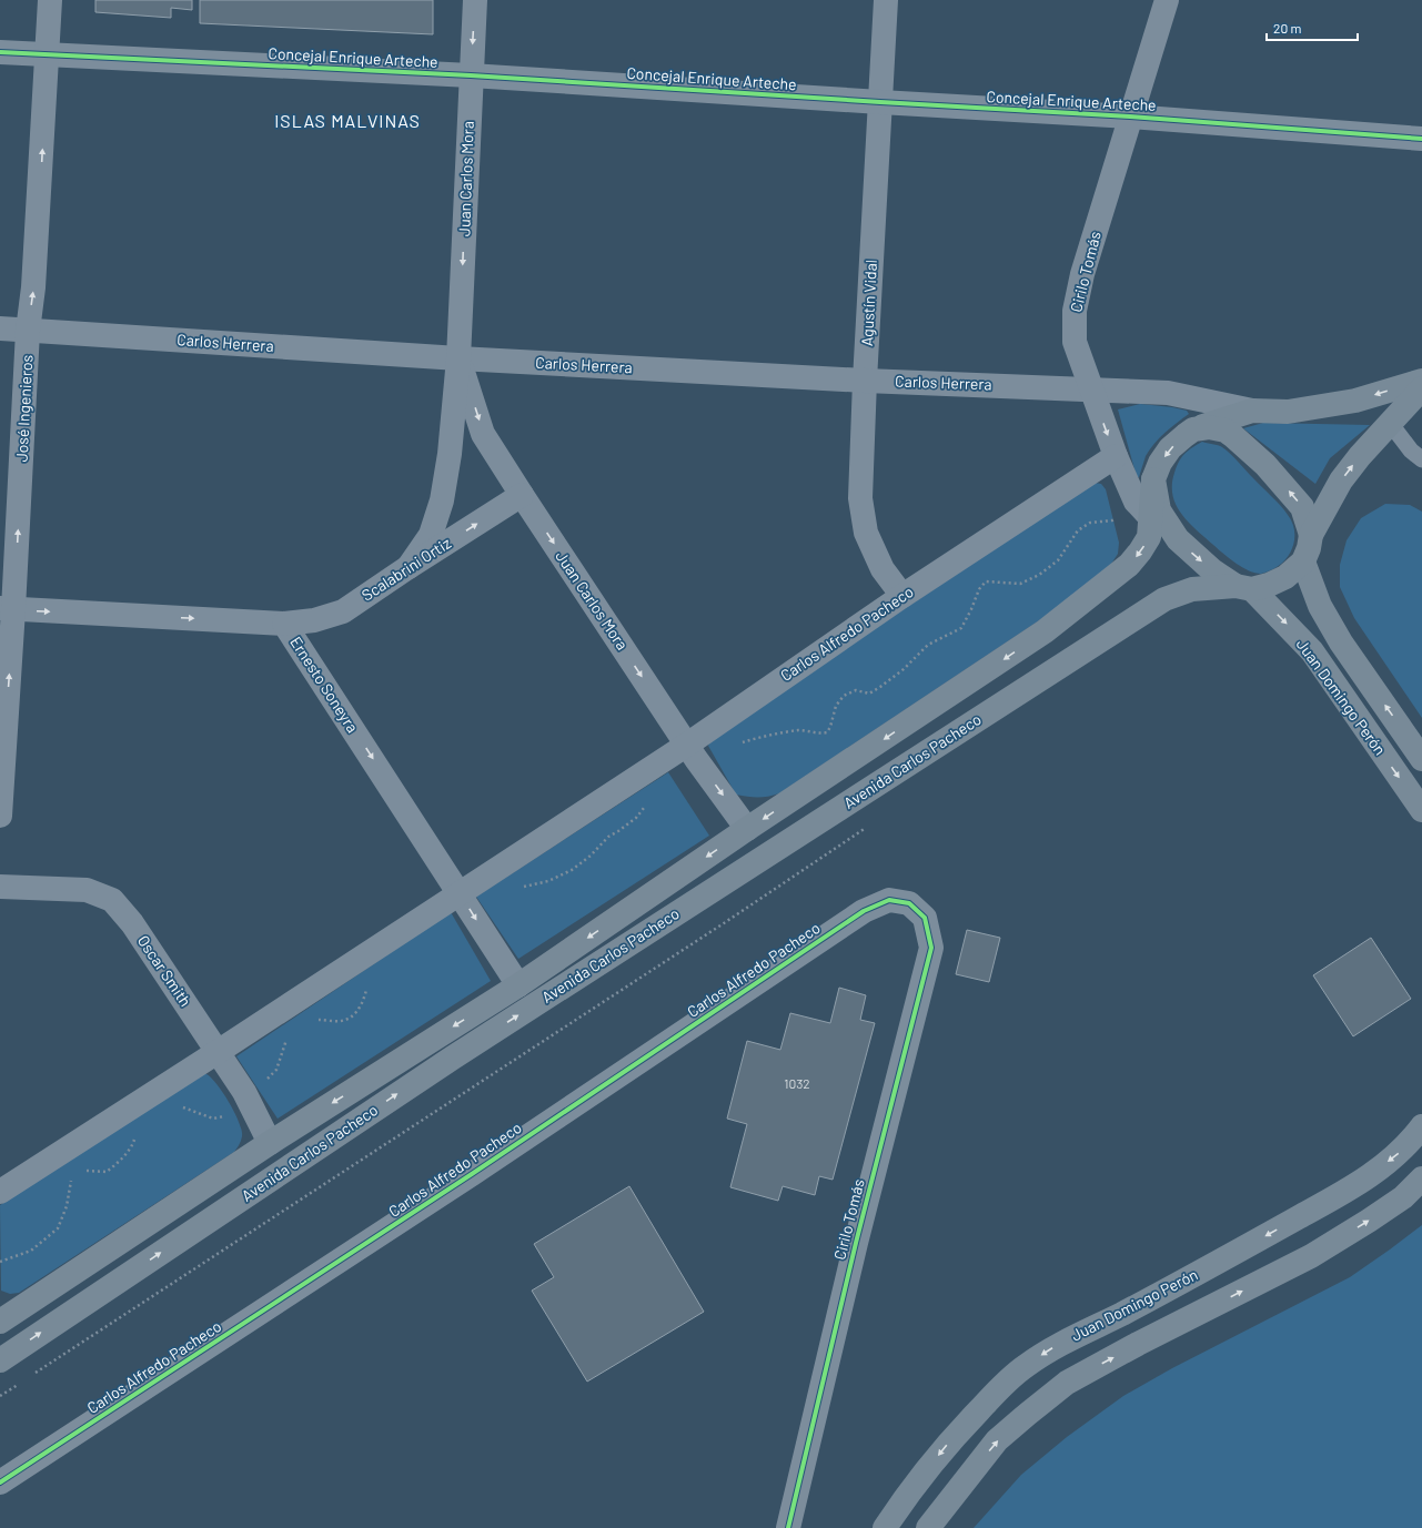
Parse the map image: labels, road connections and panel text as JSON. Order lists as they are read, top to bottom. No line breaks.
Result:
{"streets":{"main road":["Juan Domingo Perón","Avenida Carlos Pacheco"],"street":["Concejal Enrique Arteche","Juan Carlos Mora","Cirilo Tomás","Agustín Vidal","Carlos Herrera","José Ingenieros","Scalabrini Ortiz","Carlos Alfredo Pacheco","Ernesto Soneyra","Oscar Smith"]},"crossings":[["Concejal Enrique Arteche","Juan Carlos Mora"],["Concejal Enrique Arteche","Cirilo Tomás"],["Concejal Enrique Arteche","Agustín Vidal"],["Concejal Enrique Arteche","José Ingenieros"],["Juan Carlos Mora","Carlos Herrera"],["Juan Carlos Mora","Scalabrini Ortiz"],["Juan Carlos Mora","Carlos Alfredo Pacheco"],["Juan Carlos Mora","Avenida Carlos Pacheco"],["Cirilo Tomás","Carlos Herrera"],["Cirilo Tomás","Carlos Alfredo Pacheco"],["Cirilo Tomás","Juan Domingo Perón"],["Cirilo Tomás","Avenida Carlos Pacheco"],["Agustín Vidal","Carlos Herrera"],["Agustín Vidal","Carlos Alfredo Pacheco"],["Carlos Herrera","José Ingenieros"],["Carlos Herrera","Juan Domingo Perón"],["Carlos Herrera","Avenida Carlos Pacheco"],["José Ingenieros","Ernesto Soneyra"],["Scalabrini Ortiz","Ernesto Soneyra"],["Carlos Alfredo Pacheco","Ernesto Soneyra"],["Carlos Alfredo Pacheco","Oscar Smith"],["Ernesto Soneyra","Avenida Carlos Pacheco"],["Juan Domingo Perón","Avenida Carlos Pacheco"],["Avenida Carlos Pacheco","Oscar Smith"]],"one_way":["Juan Carlos Mora","José Ingenieros","Scalabrini Ortiz","Ernesto Soneyra"],"districts":["ISLAS MALVINAS"],"house_numbers":["1032"],"scale_bar":"20 m"}
